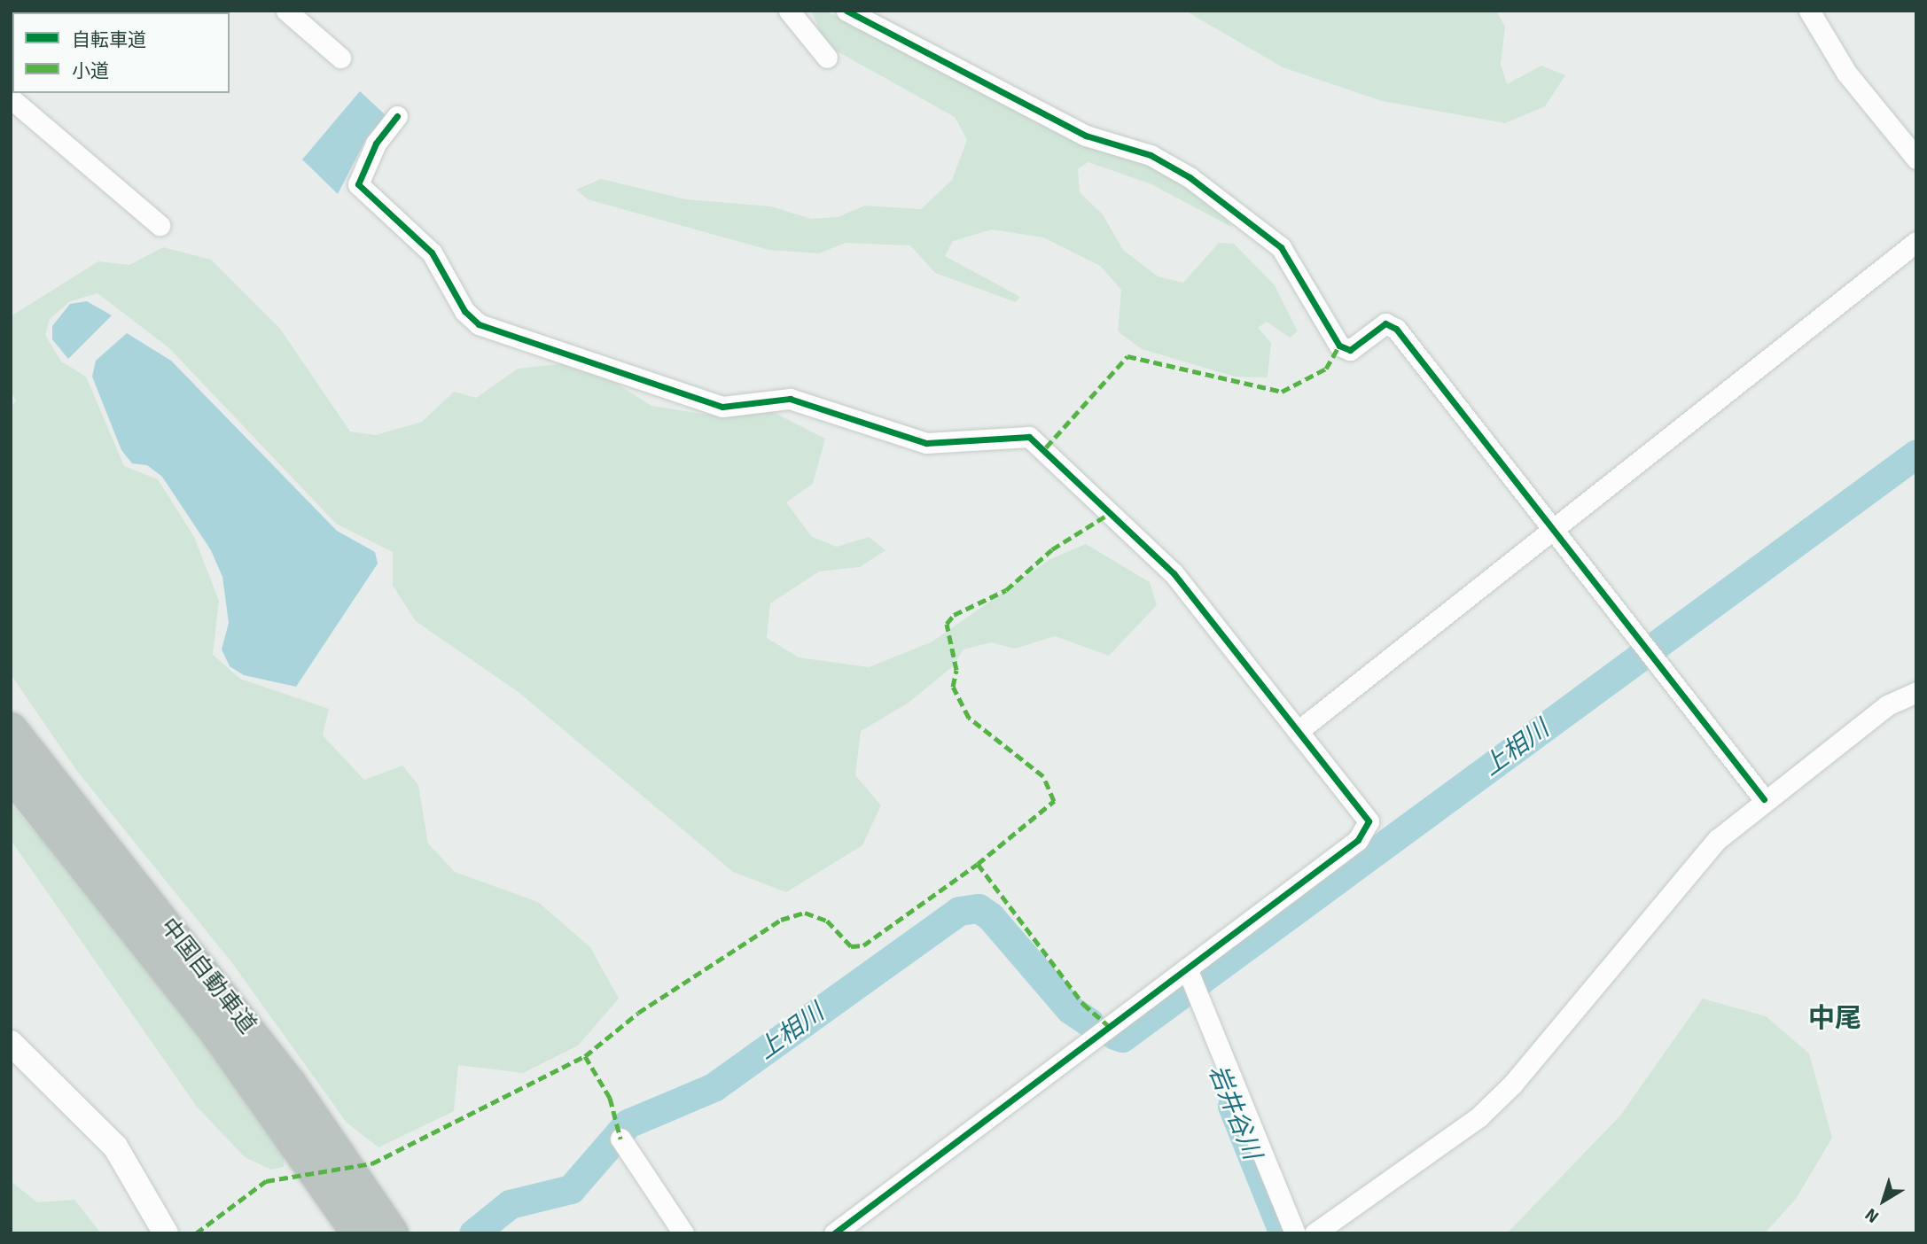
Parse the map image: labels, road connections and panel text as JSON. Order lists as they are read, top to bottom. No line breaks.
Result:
{"streets":{"highway":["中国自動車道"]},"districts":["中尾"],"water":["上相川","岩井谷川"],"legend":["自転車道","小道"],"north":"bottom left"}
